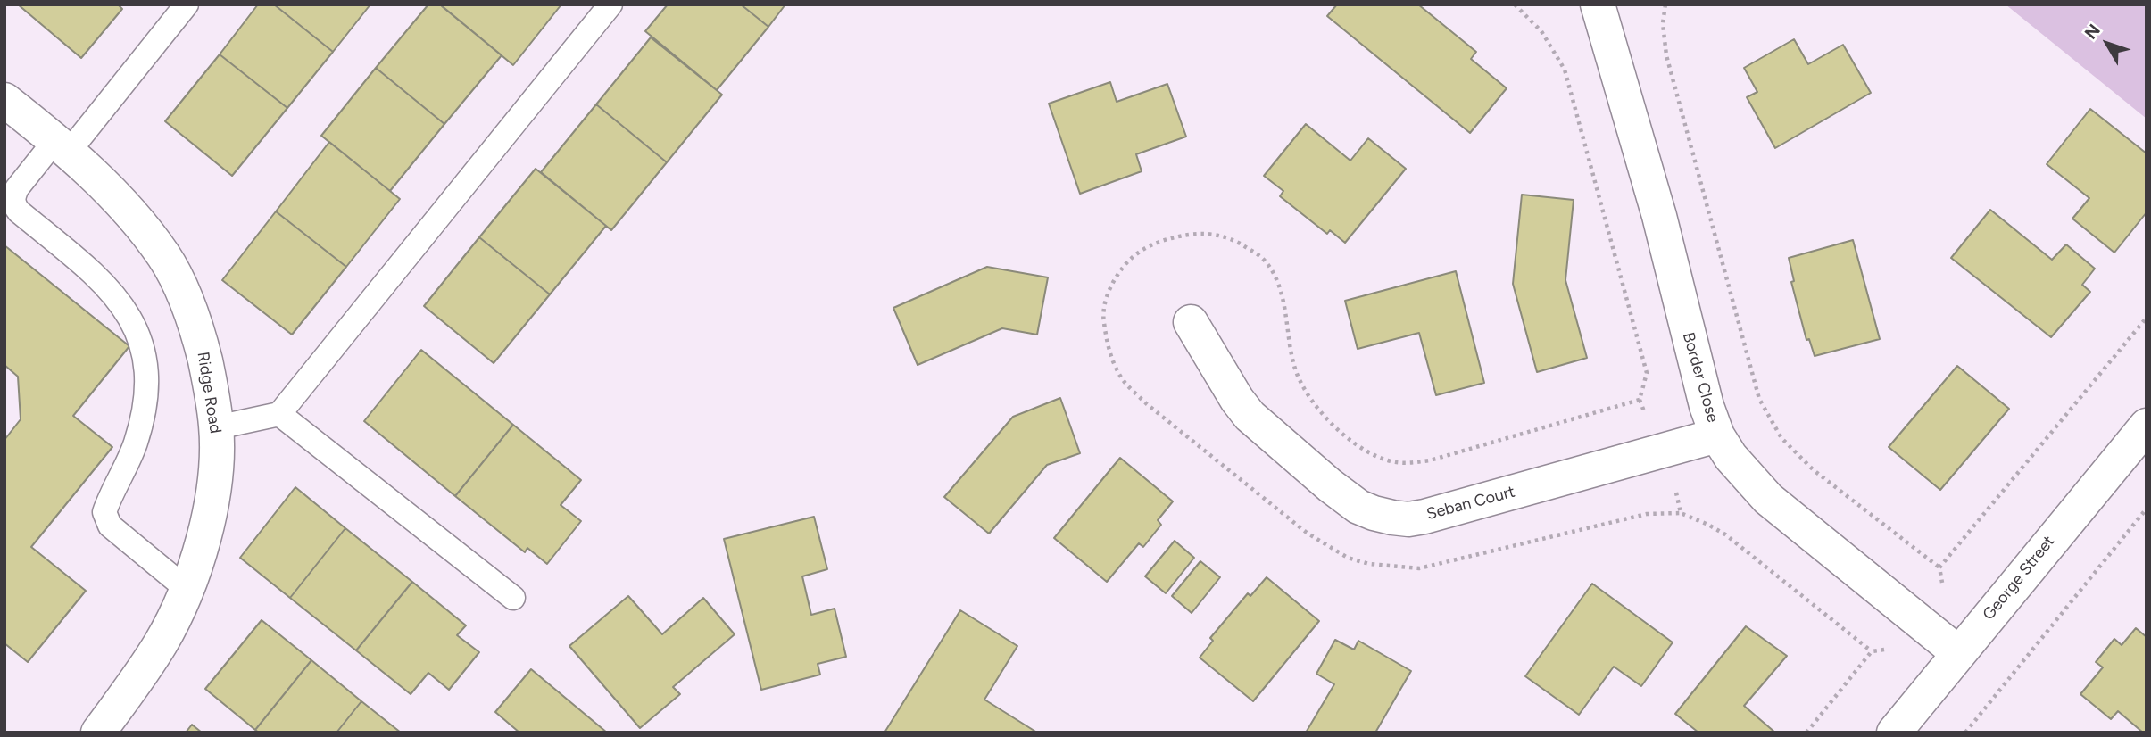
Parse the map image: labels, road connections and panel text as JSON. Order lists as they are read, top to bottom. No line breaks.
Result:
{"streets":{"street":["Border Close","Ridge Road","Seban Court","George Street"]},"crossings":[["Border Close","Seban Court"],["Border Close","George Street"]],"north":"top left"}
